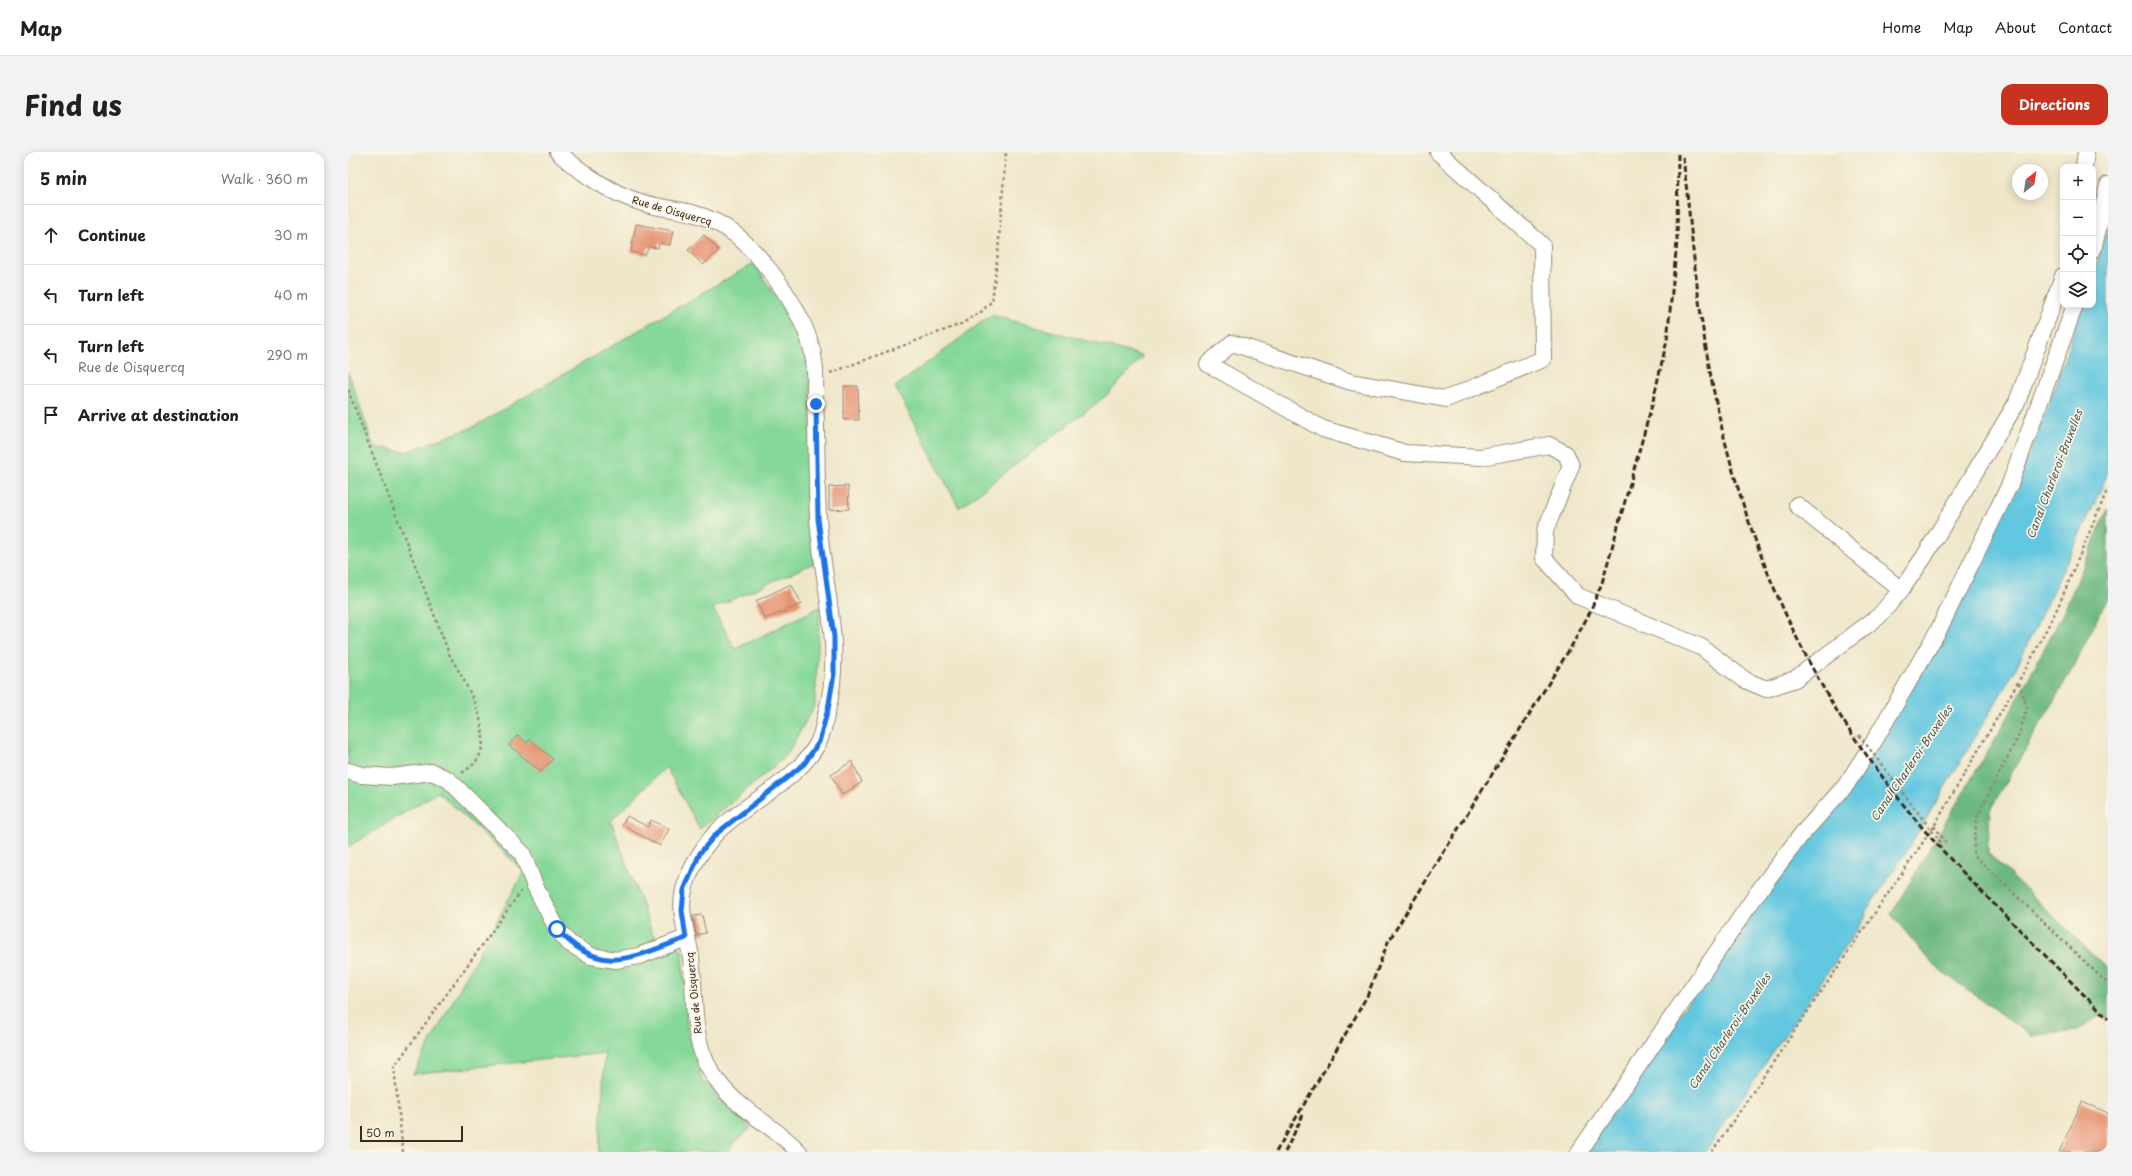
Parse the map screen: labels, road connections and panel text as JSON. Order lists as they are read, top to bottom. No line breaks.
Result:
{"streets":{"street":["Rue de Oisquercq"]},"water":["Canal Charleroi-Bruxelles"],"scale_bar":"50 m","north":"top right","page":{"header":"Map","nav":["Home","Map","About","Contact"],"title":"Find us","buttons":"Directions","heading":["5 min","Walk · 360 m"],"map_buttons":["+","−"],"list":[["Continue","30 m"],["Turn left","40 m"],["Turn left","Rue de Oisquercq","290 m"],"Arrive at destination"],"scale":"50 m"}}
